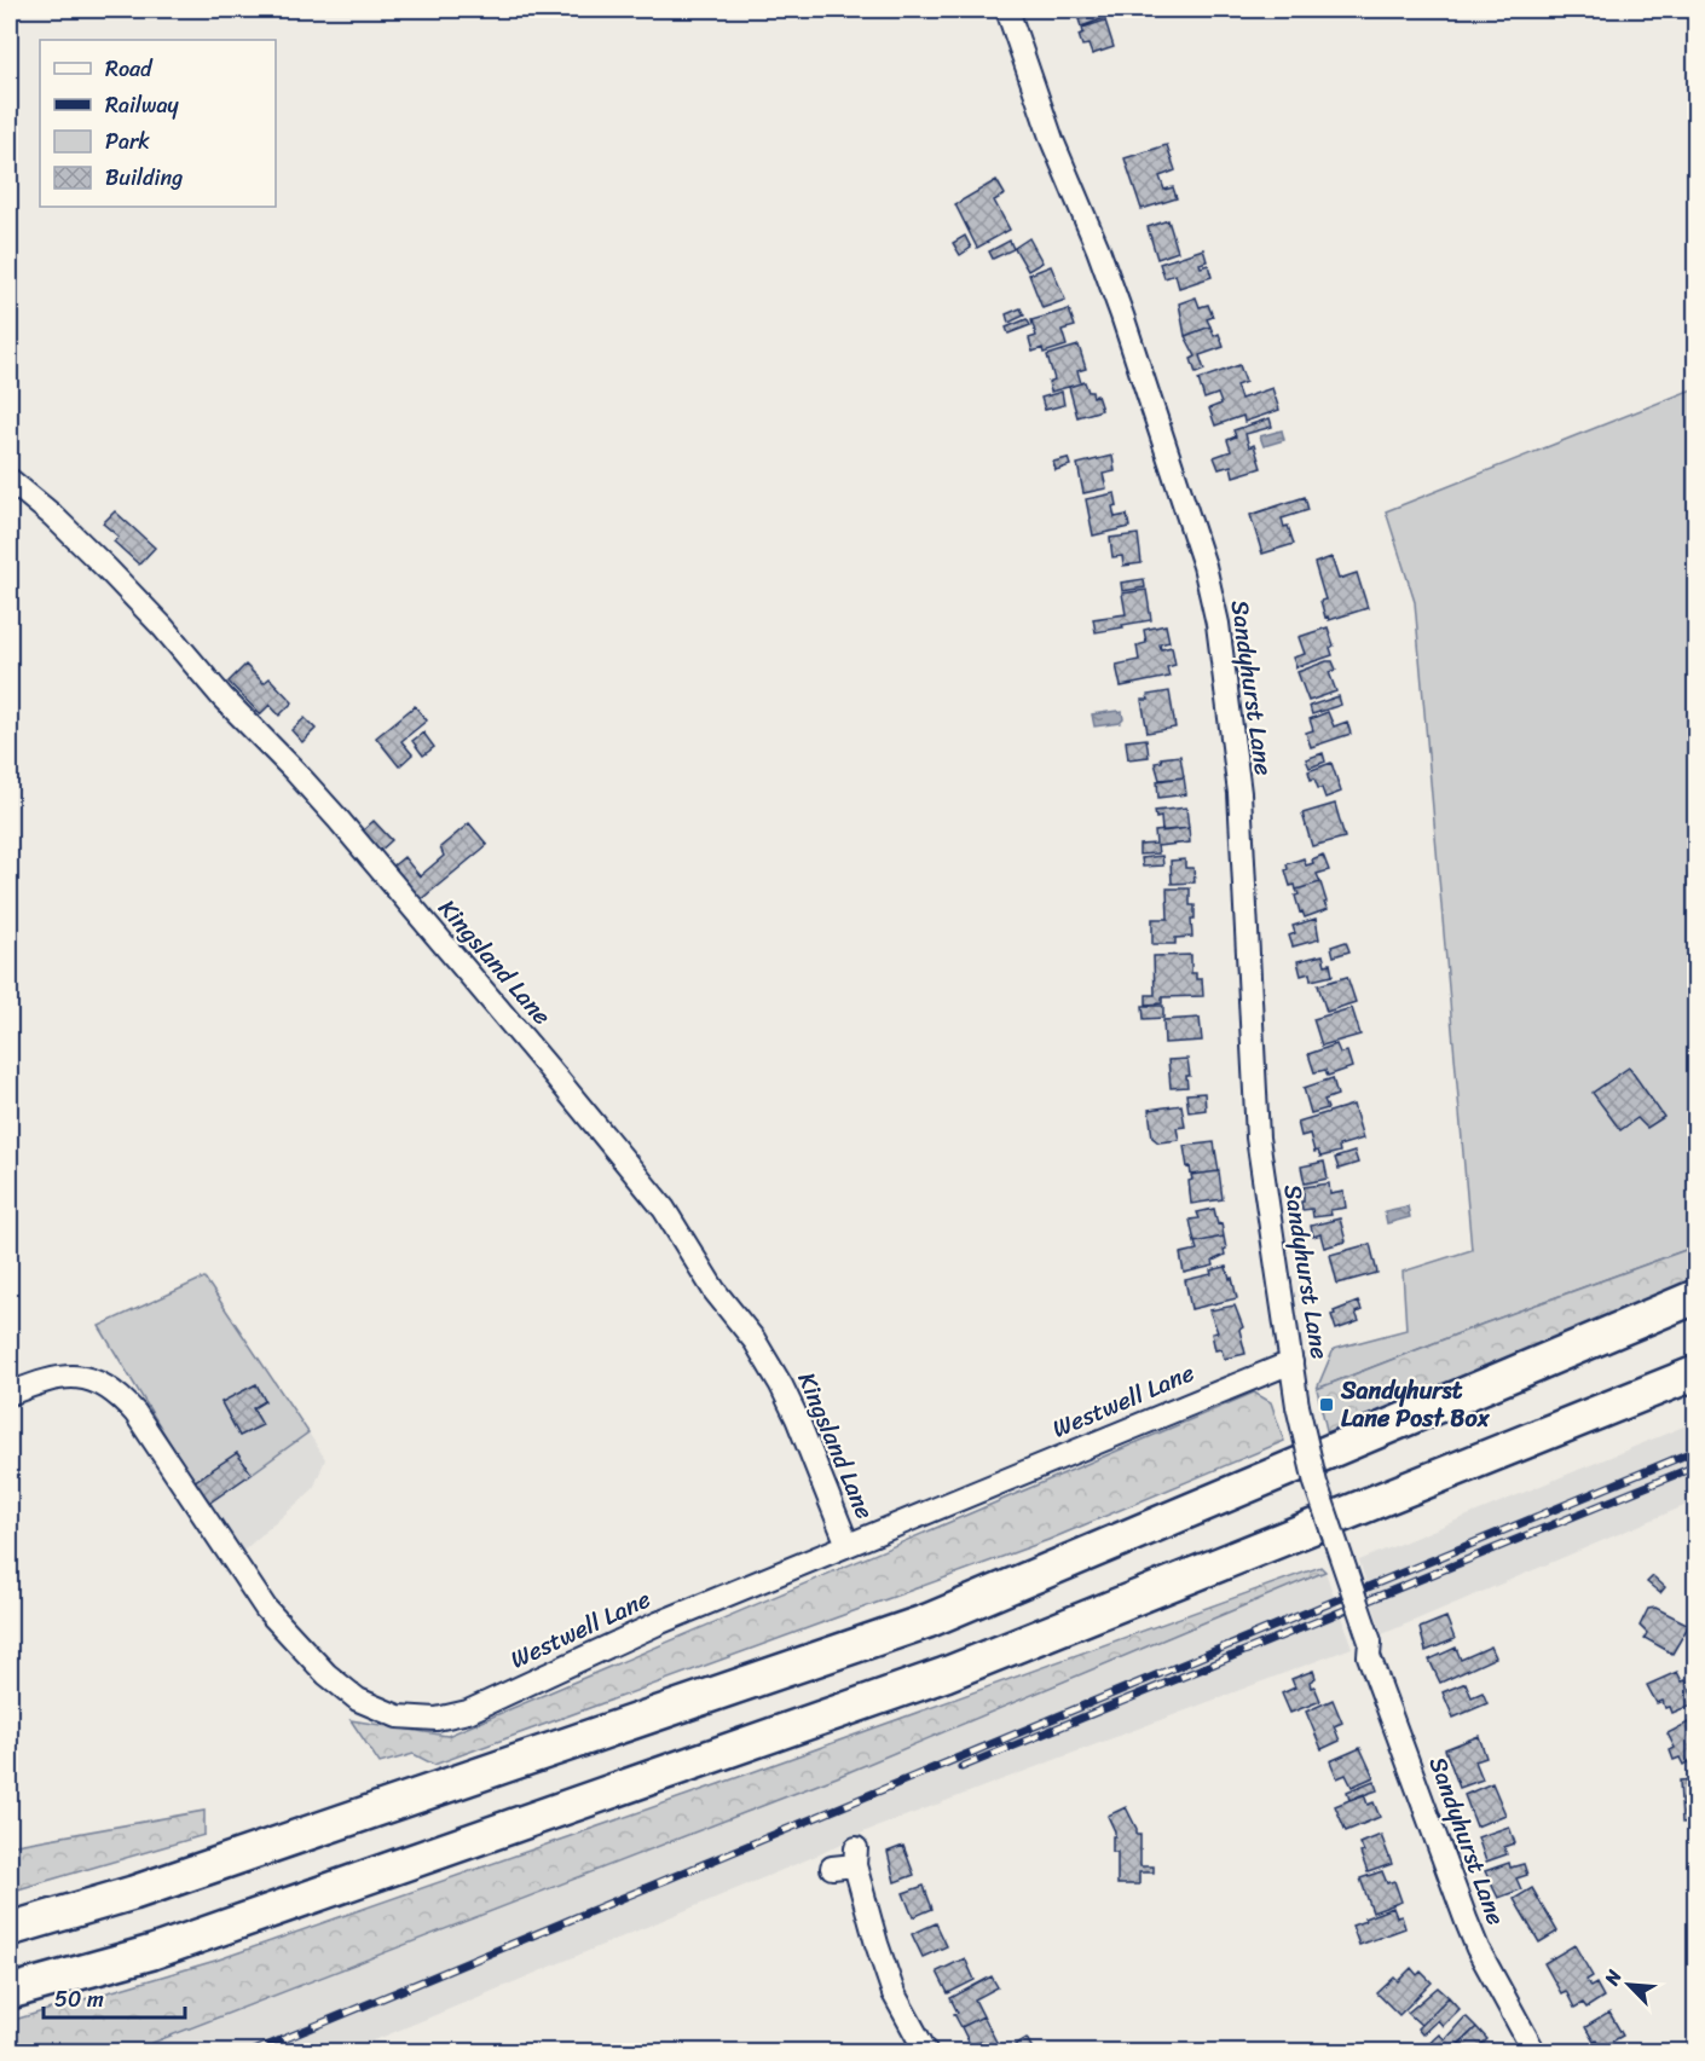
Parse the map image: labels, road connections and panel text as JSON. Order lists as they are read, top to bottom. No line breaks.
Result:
{"streets":{"street":["Sandyhurst Lane","Kingsland Lane","Westwell Lane"]},"crossings":[["Sandyhurst Lane","Westwell Lane"],["Kingsland Lane","Westwell Lane"]],"places":{"transit":["Sandyhurst Lane Post Box"]},"legend":["Road","Railway","Park","Building"],"scale_bar":"50 m","north":"top left"}
